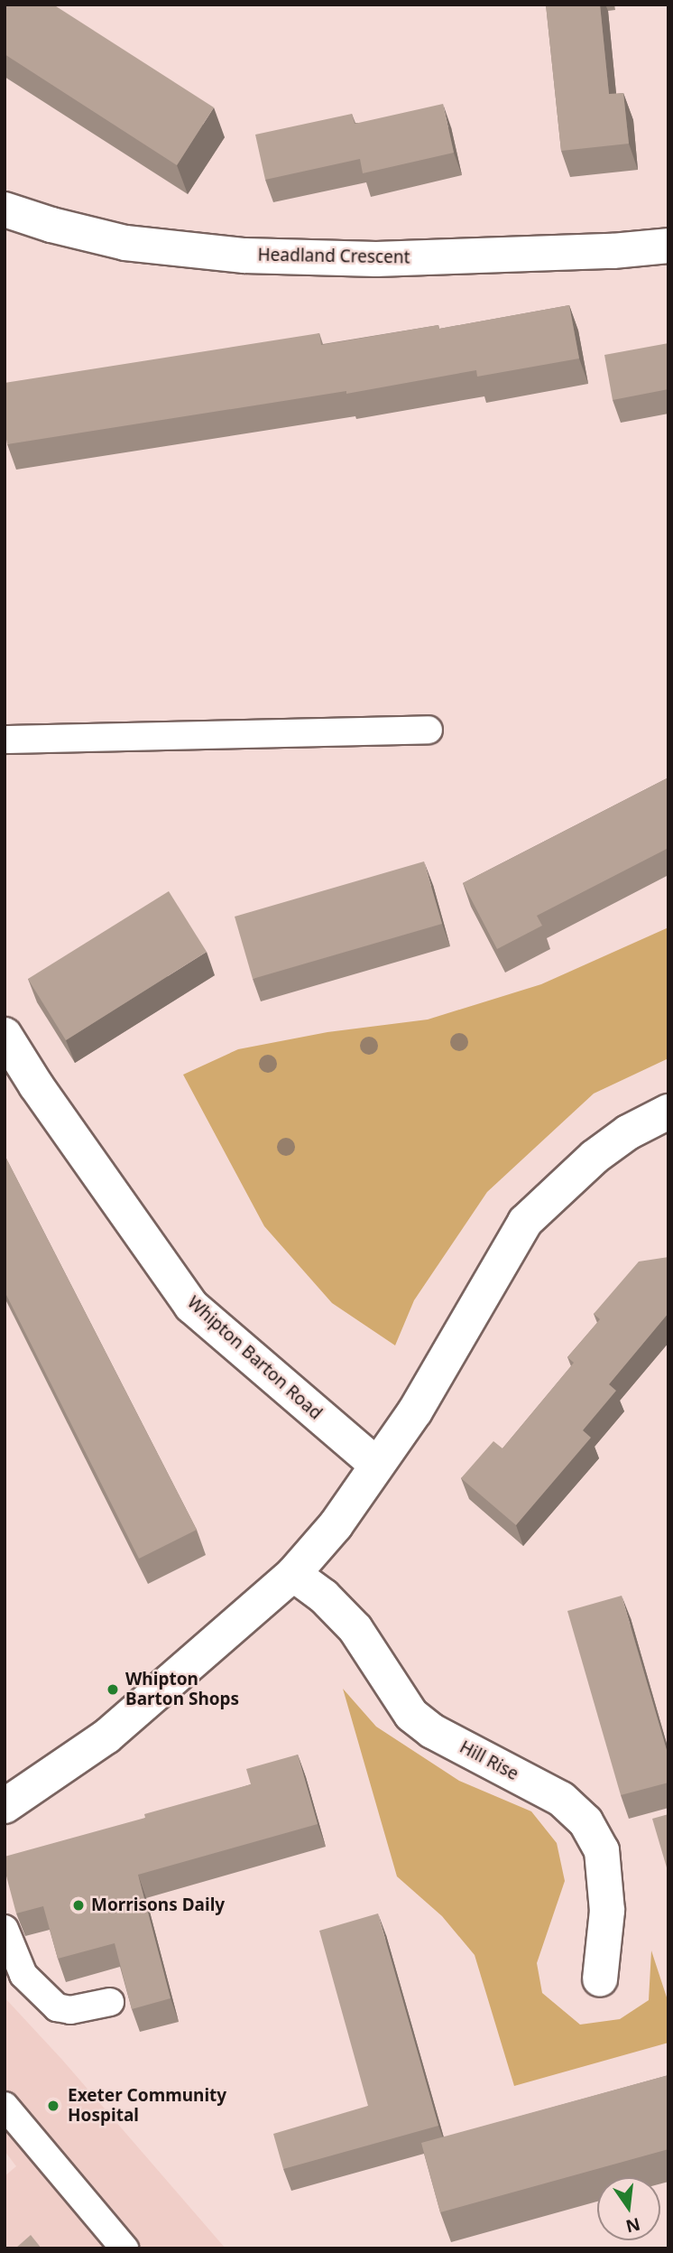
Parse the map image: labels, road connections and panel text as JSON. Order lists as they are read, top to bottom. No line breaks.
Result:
{"streets":{"street":["Headland Crescent","Whipton Barton Road","Hill Rise"]},"places":["Whipton Barton Shops","Morrisons Daily","Exeter Community Hospital"],"north":"bottom"}
